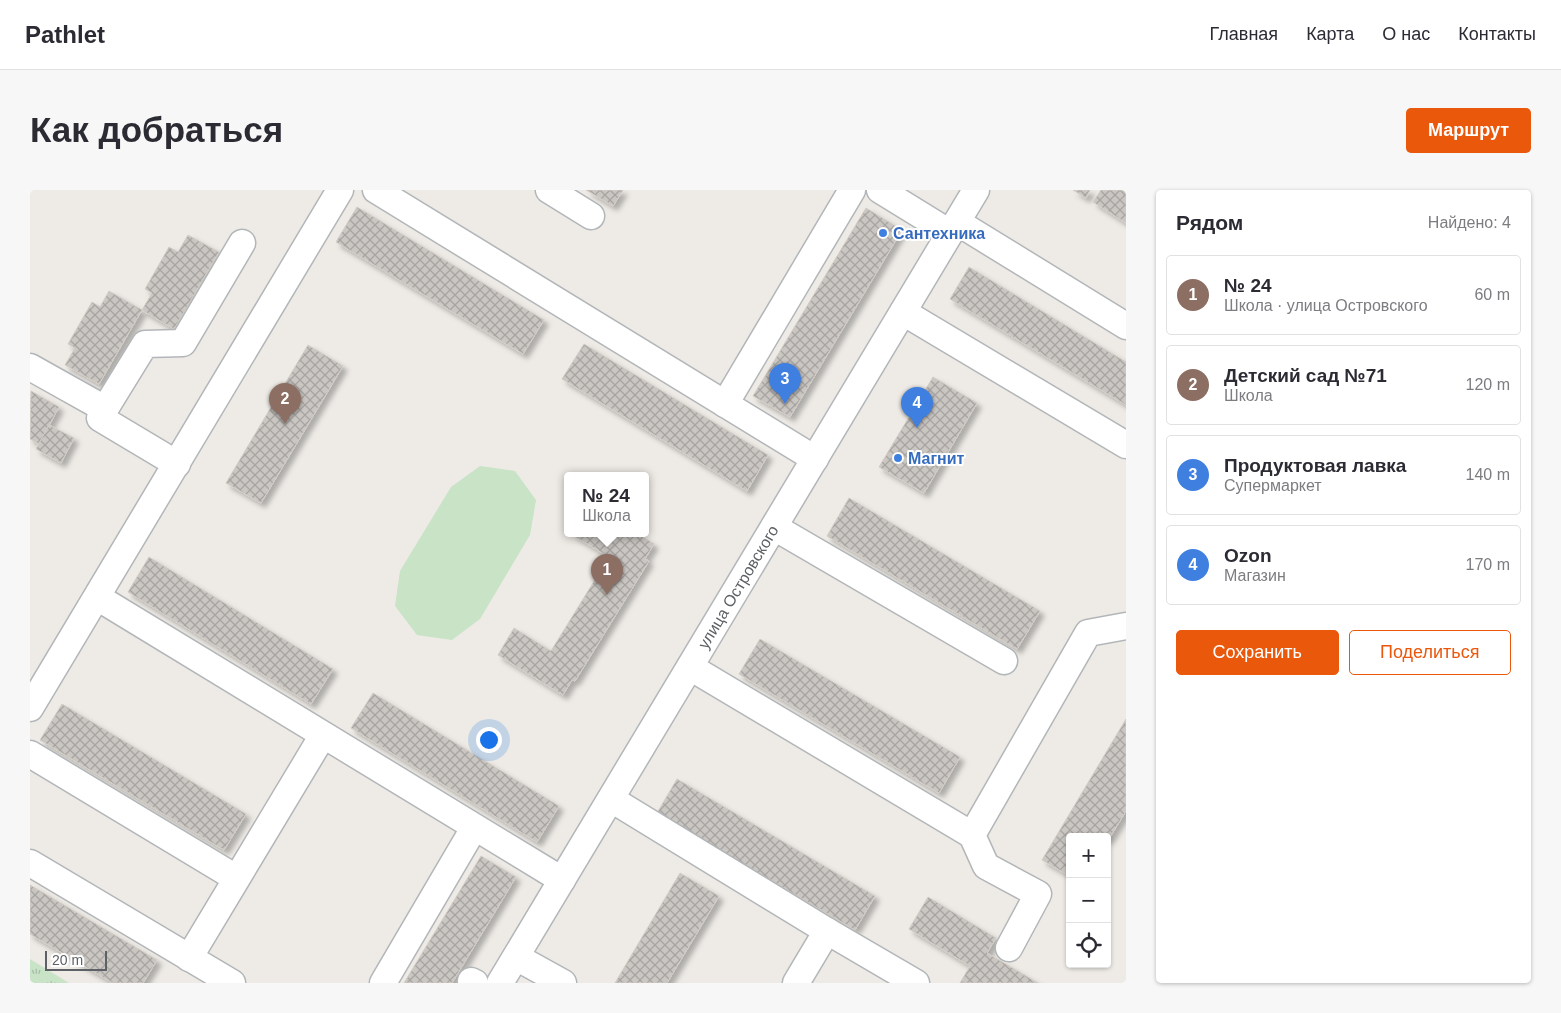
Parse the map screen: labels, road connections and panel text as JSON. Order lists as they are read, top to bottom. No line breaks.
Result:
{"streets":{"street":["улица Островского"]},"places":["Сантехника","Магнит"],"scale_bar":"20 m","page":{"header":"Pathlet","nav":["Главная","Карта","О нас","Контакты"],"buttons":["Маршрут",["Сохранить","Поделиться"]],"title":"Как добраться","heading":["Рядом","Найдено: 4"],"list":[{"mark":"1","name":"№ 24","note":"Школа · улица Островского","value":"60 m"},{"mark":"2","name":"Детский сад №71","note":"Школа","value":"120 m"},{"mark":"3","name":"Продуктовая лавка","note":"Супермаркет","value":"140 m"},{"mark":"4","name":"Ozon","note":"Магазин","value":"170 m"}],"pins":["3","2","4","1"],"popup":["№ 24","Школа"],"map_buttons":["+","−"],"scale":"20 m"}}
